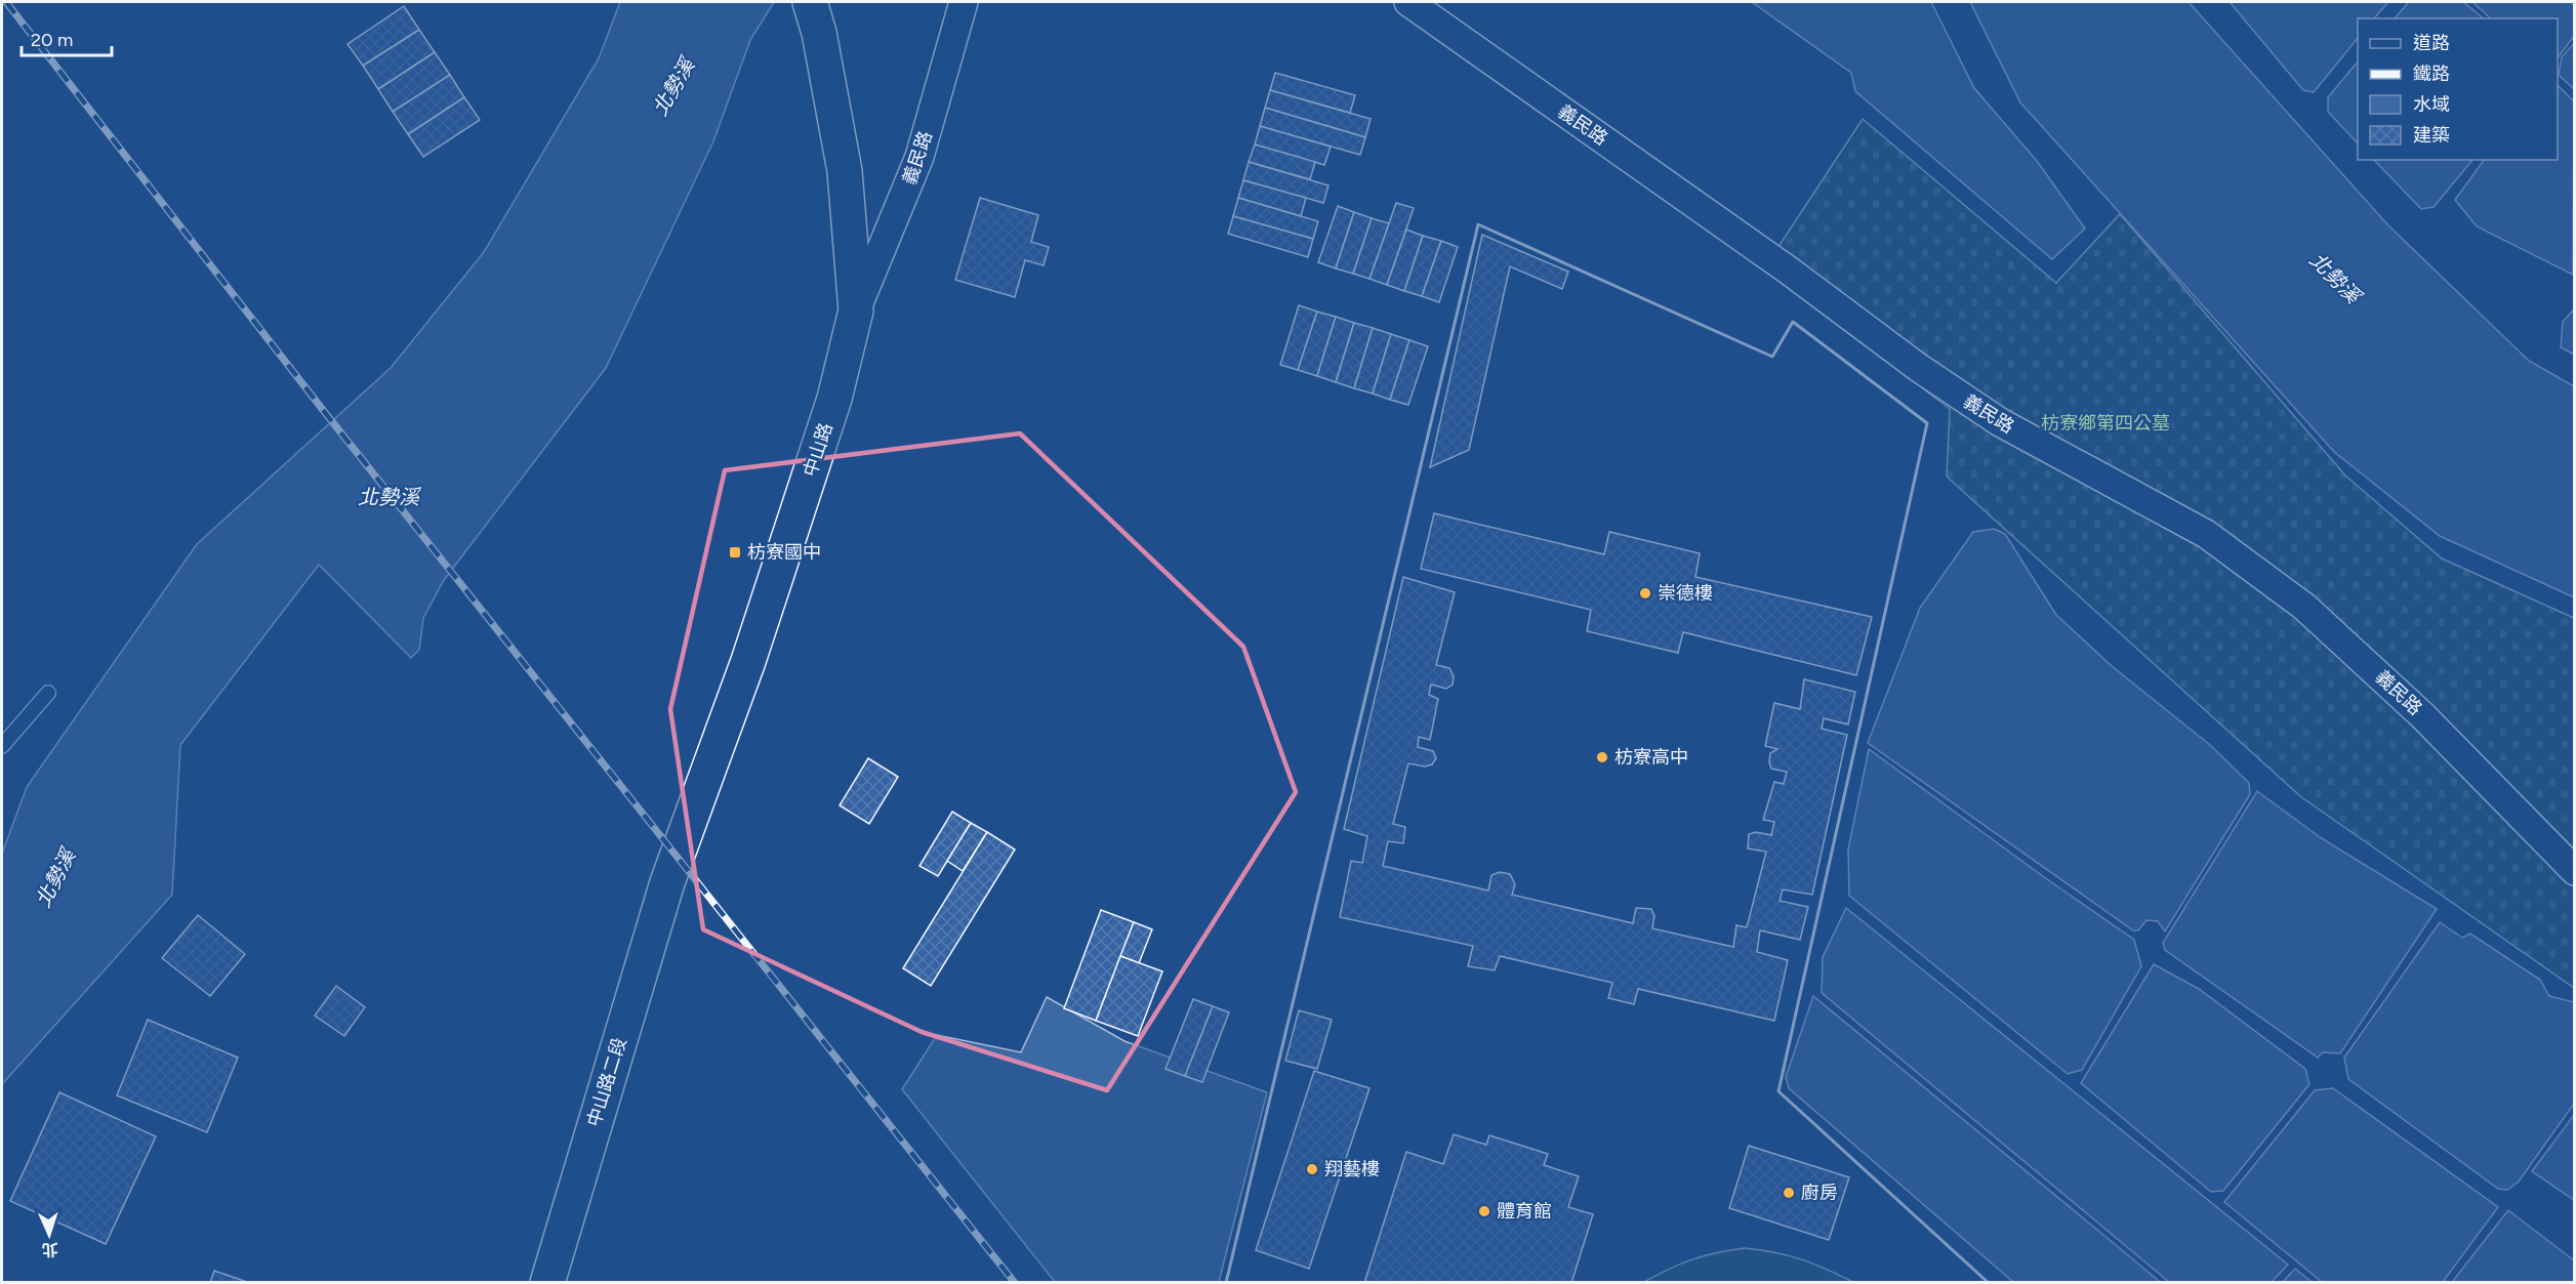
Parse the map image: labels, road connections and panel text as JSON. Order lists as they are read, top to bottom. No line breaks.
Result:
{"streets":{"street":["義民路","中山路","中山路二段"]},"crossings":[["義民路","中山路"],["中山路","中山路二段"]],"water":["北勢溪"],"parks":["枋寮鄉第四公墓"],"places":{"transit":["枋寮國中"],"other":["崇德樓","枋寮高中","翔藝樓","廚房","體育館"]},"legend":["道路","鐵路","水域","建築"],"scale_bar":"20 m","north":"bottom"}
